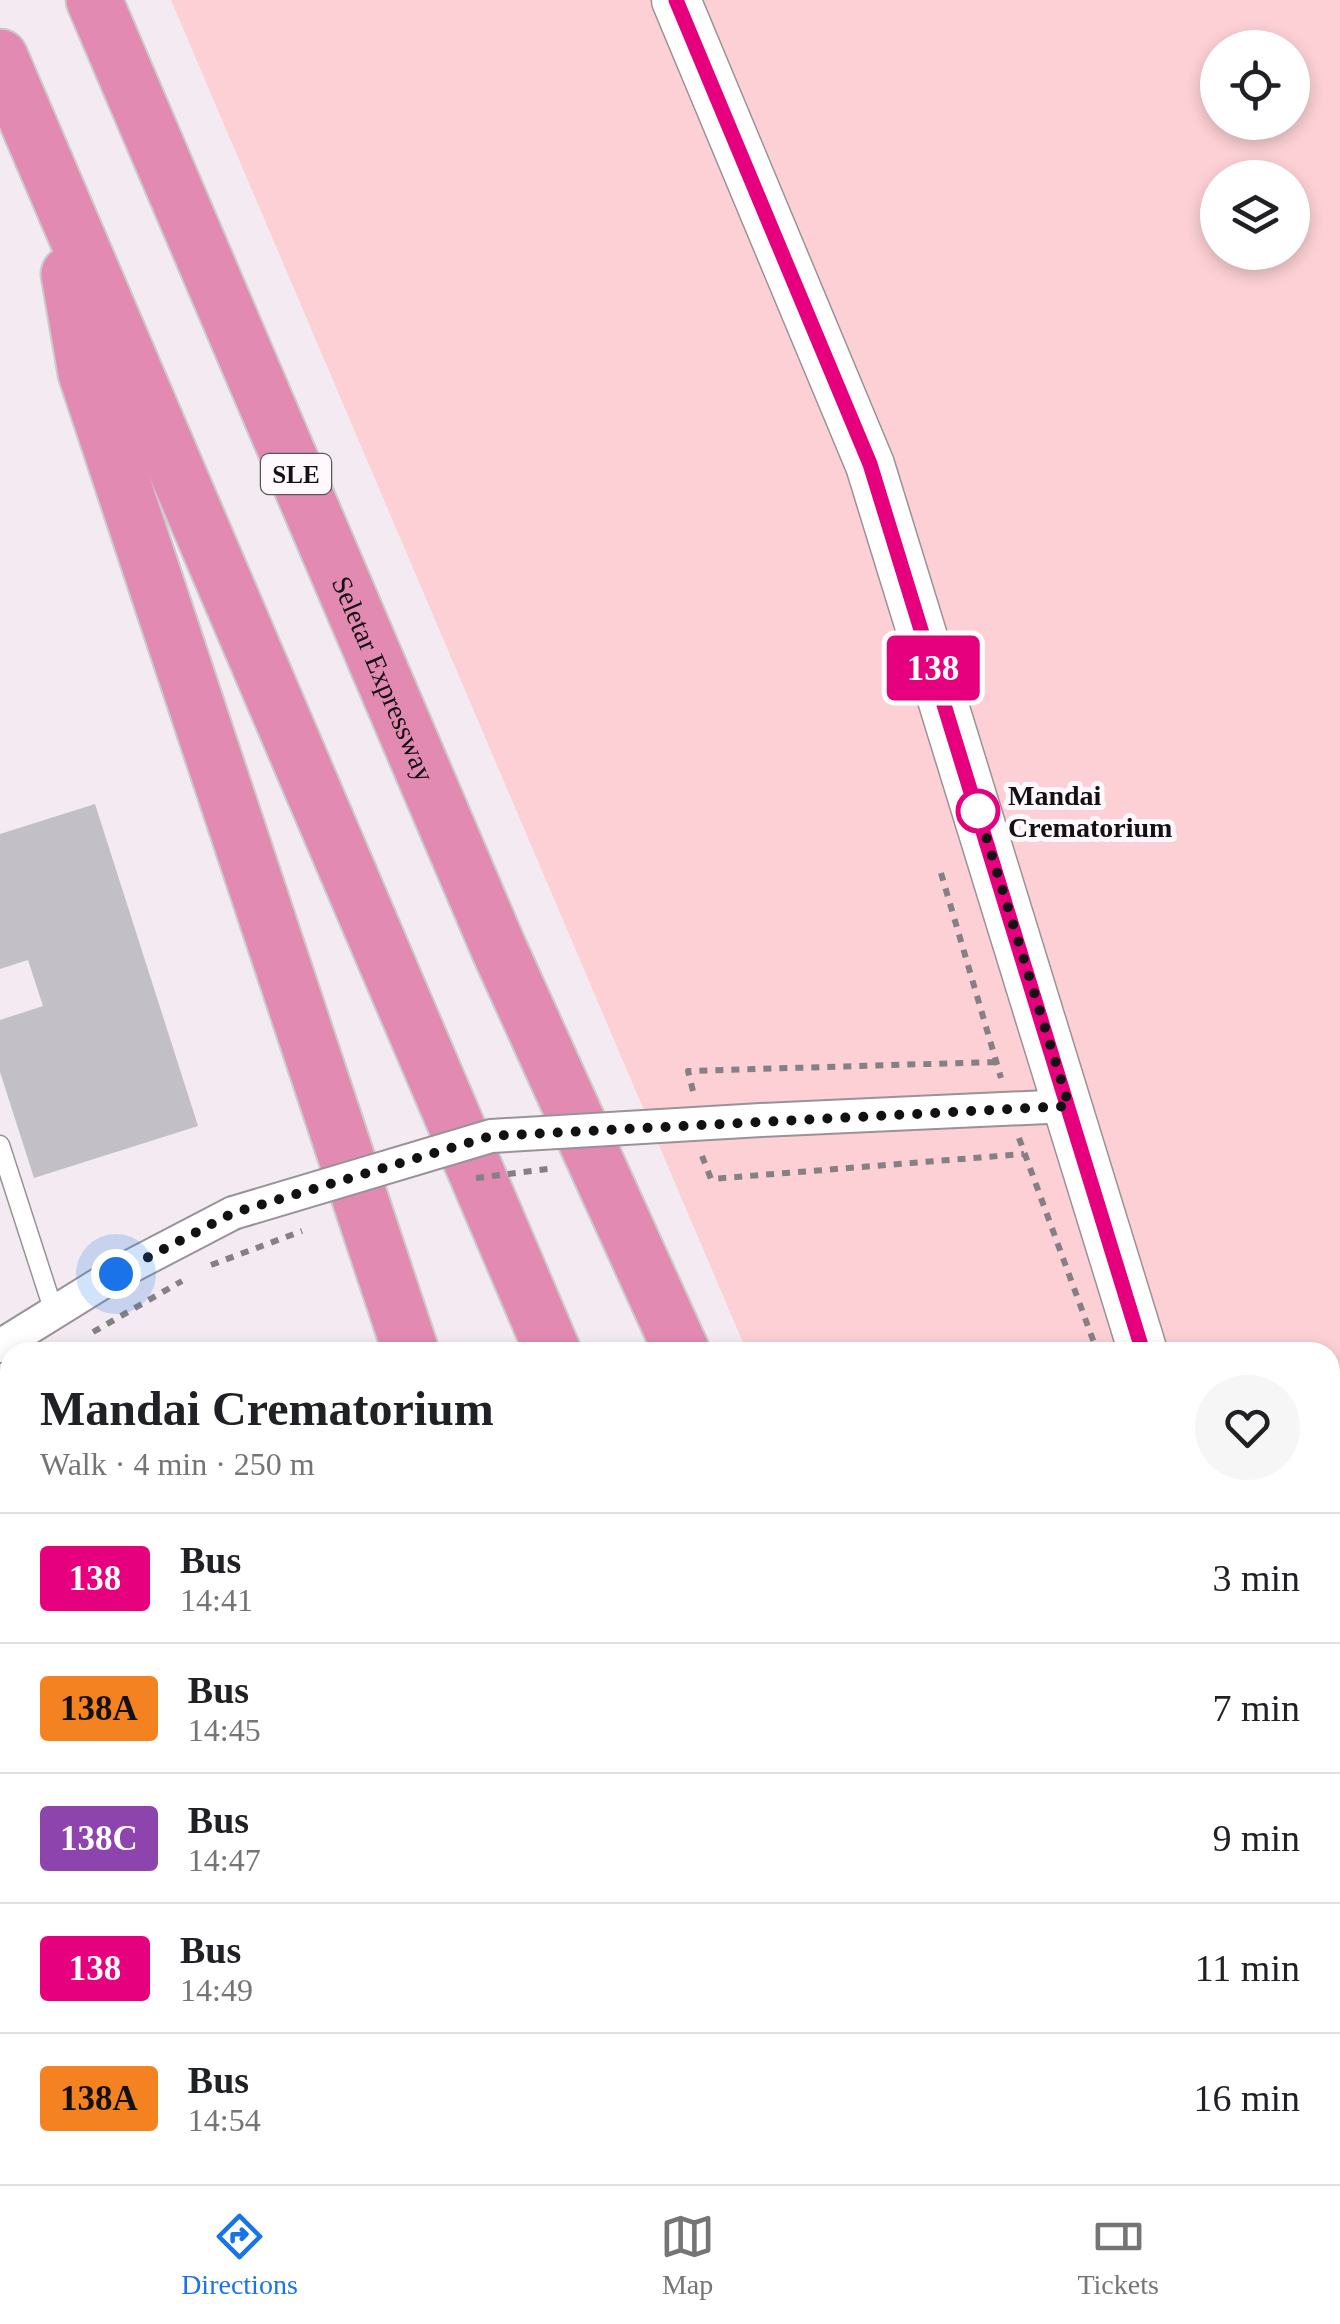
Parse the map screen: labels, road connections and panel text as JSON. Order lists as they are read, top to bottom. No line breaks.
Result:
{"streets":{"highway":["SLE","Seletar Expressway"]},"places":["Mandai Crematorium"],"lines":["bus line 138"],"page":{"on_map":"138","heading":["Mandai Crematorium","Walk · 4 min · 250 m"],"list":[{"mark":"138","name":"Bus","note":"14:41","value":"3 min"},{"mark":"138A","name":"Bus","note":"14:45","value":"7 min"},{"mark":"138C","name":"Bus","note":"14:47","value":"9 min"},{"mark":"138","name":"Bus","note":"14:49","value":"11 min"},{"mark":"138A","name":"Bus","note":"14:54","value":"16 min"}],"tabs":["Directions","Map","Tickets"]}}
